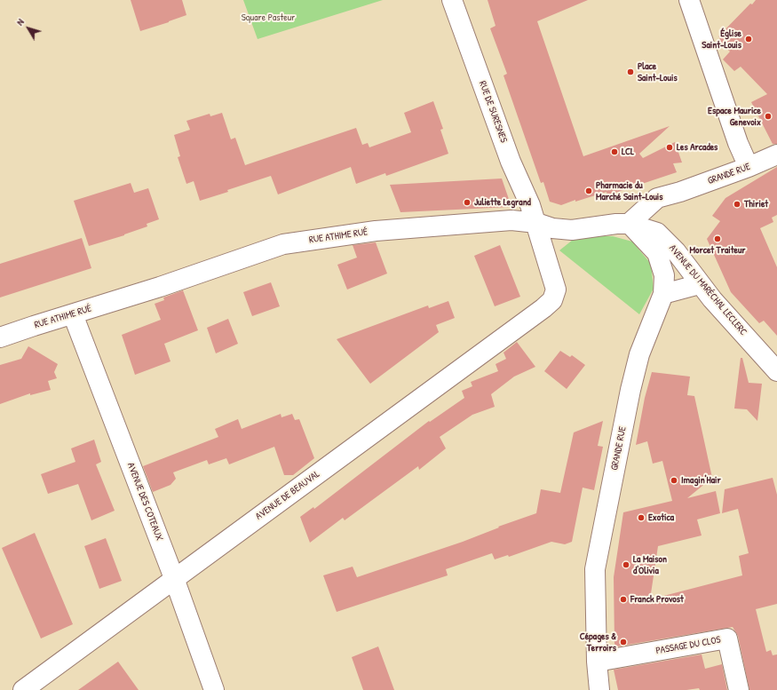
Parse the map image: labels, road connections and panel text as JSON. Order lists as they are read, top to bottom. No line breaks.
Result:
{"streets":{"street":["RUE DE SURESNES","GRANDE RUE","RUE ATHIME RUÉ","AVENUE DU MARÉCHAL LECLERC","AVENUE DE BEAUVAL","AVENUE DES COTEAUX","PASSAGE DU CLOS"]},"crossings":[["RUE DE SURESNES","RUE ATHIME RUÉ"],["RUE DE SURESNES","AVENUE DE BEAUVAL"],["GRANDE RUE","RUE ATHIME RUÉ"],["GRANDE RUE","AVENUE DU MARÉCHAL LECLERC"],["GRANDE RUE","PASSAGE DU CLOS"],["RUE ATHIME RUÉ","AVENUE DU MARÉCHAL LECLERC"],["RUE ATHIME RUÉ","AVENUE DES COTEAUX"],["AVENUE DE BEAUVAL","AVENUE DES COTEAUX"]],"parks":["Square Pasteur"],"places":["Église Saint-Louis","Place Saint-Louis","Espace Maurice Genevoix","Les Arcades","LCL","Pharmacie du Marché Saint-Louis","Juliette Legrand","Thiriet","Morcet Traiteur","Imagin'Hair","Exotica","La Maison d'Olivia","Franck Provost","Cépages & Terroirs"],"north":"top left"}
